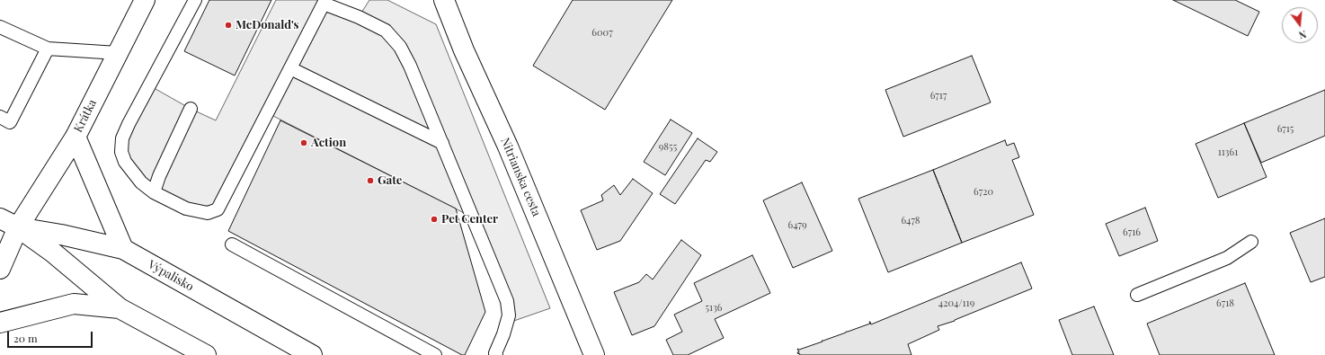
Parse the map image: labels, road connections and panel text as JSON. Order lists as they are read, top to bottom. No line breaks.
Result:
{"streets":{"main road":["Krátka","Nitrianska cesta","Výpalisko"]},"crossings":[["Krátka","Výpalisko"]],"places":["McDonald's","Action","Gate","Pet Center"],"house_numbers":["6007","6717","6715","9855","11361","6720","6478","6479","6716","4204/119","6718","5136"],"scale_bar":"20 m","north":"bottom"}
